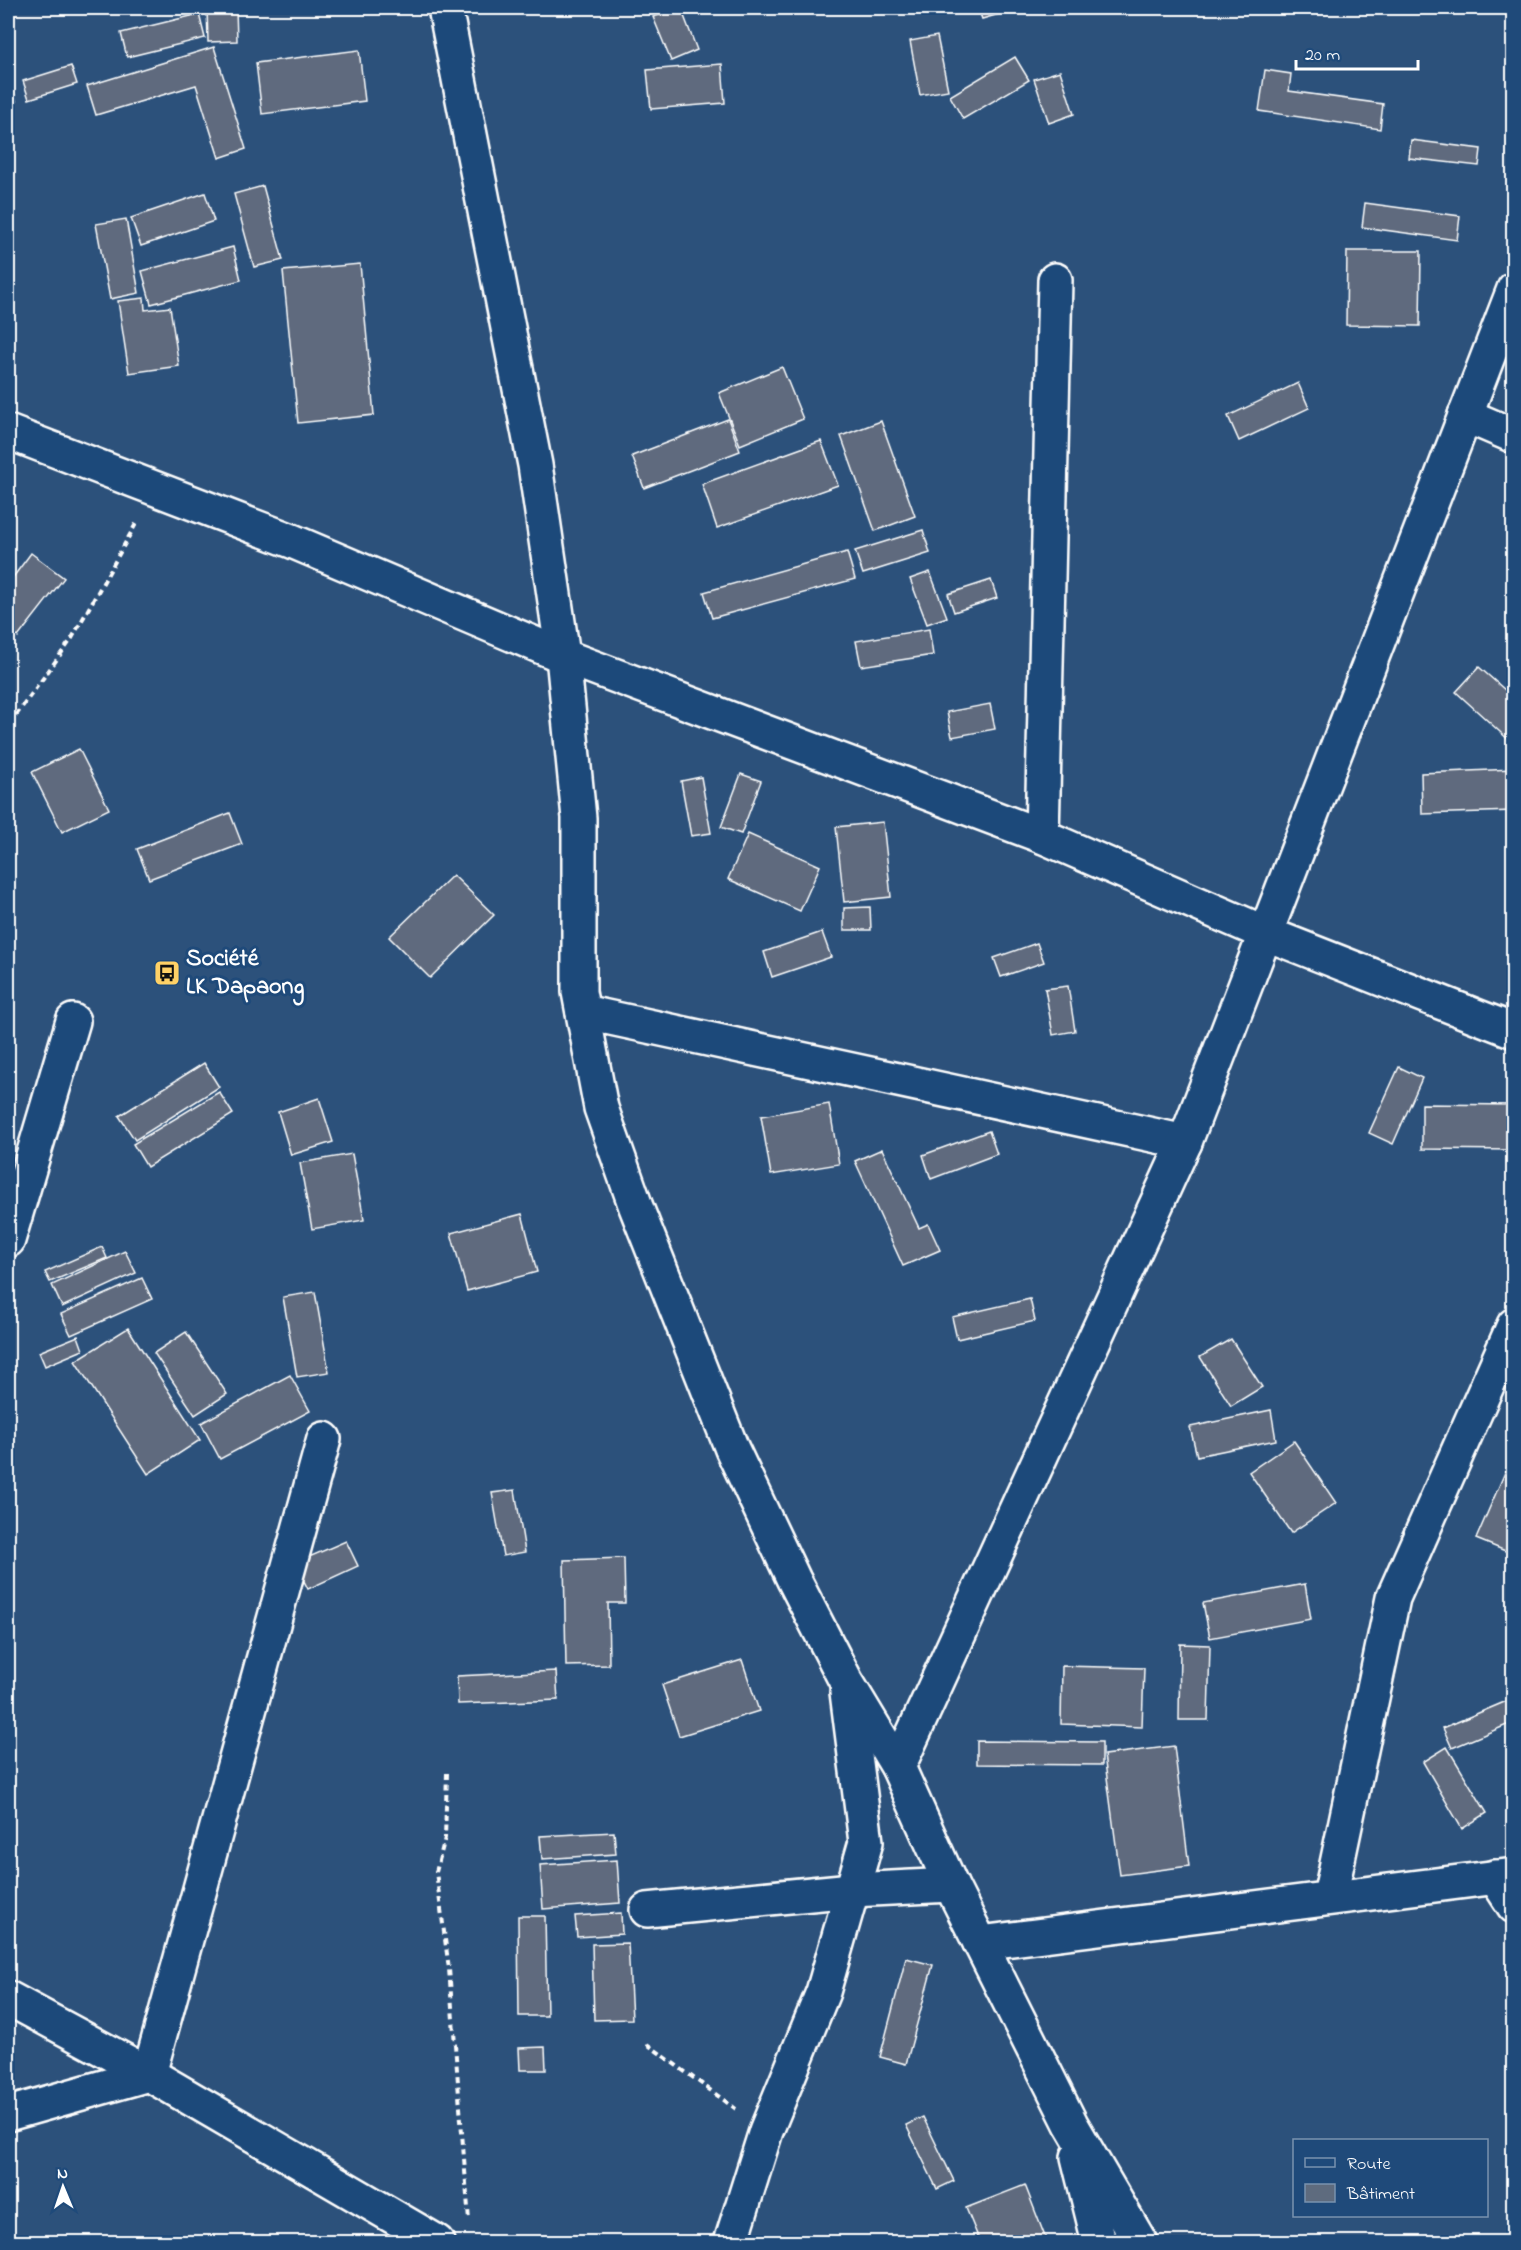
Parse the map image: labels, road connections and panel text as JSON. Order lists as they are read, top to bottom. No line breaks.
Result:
{"places":{"bus stop":["Société LK Dapaong"]},"legend":["Route","Bâtiment"],"scale_bar":"20 m","north":"top"}
